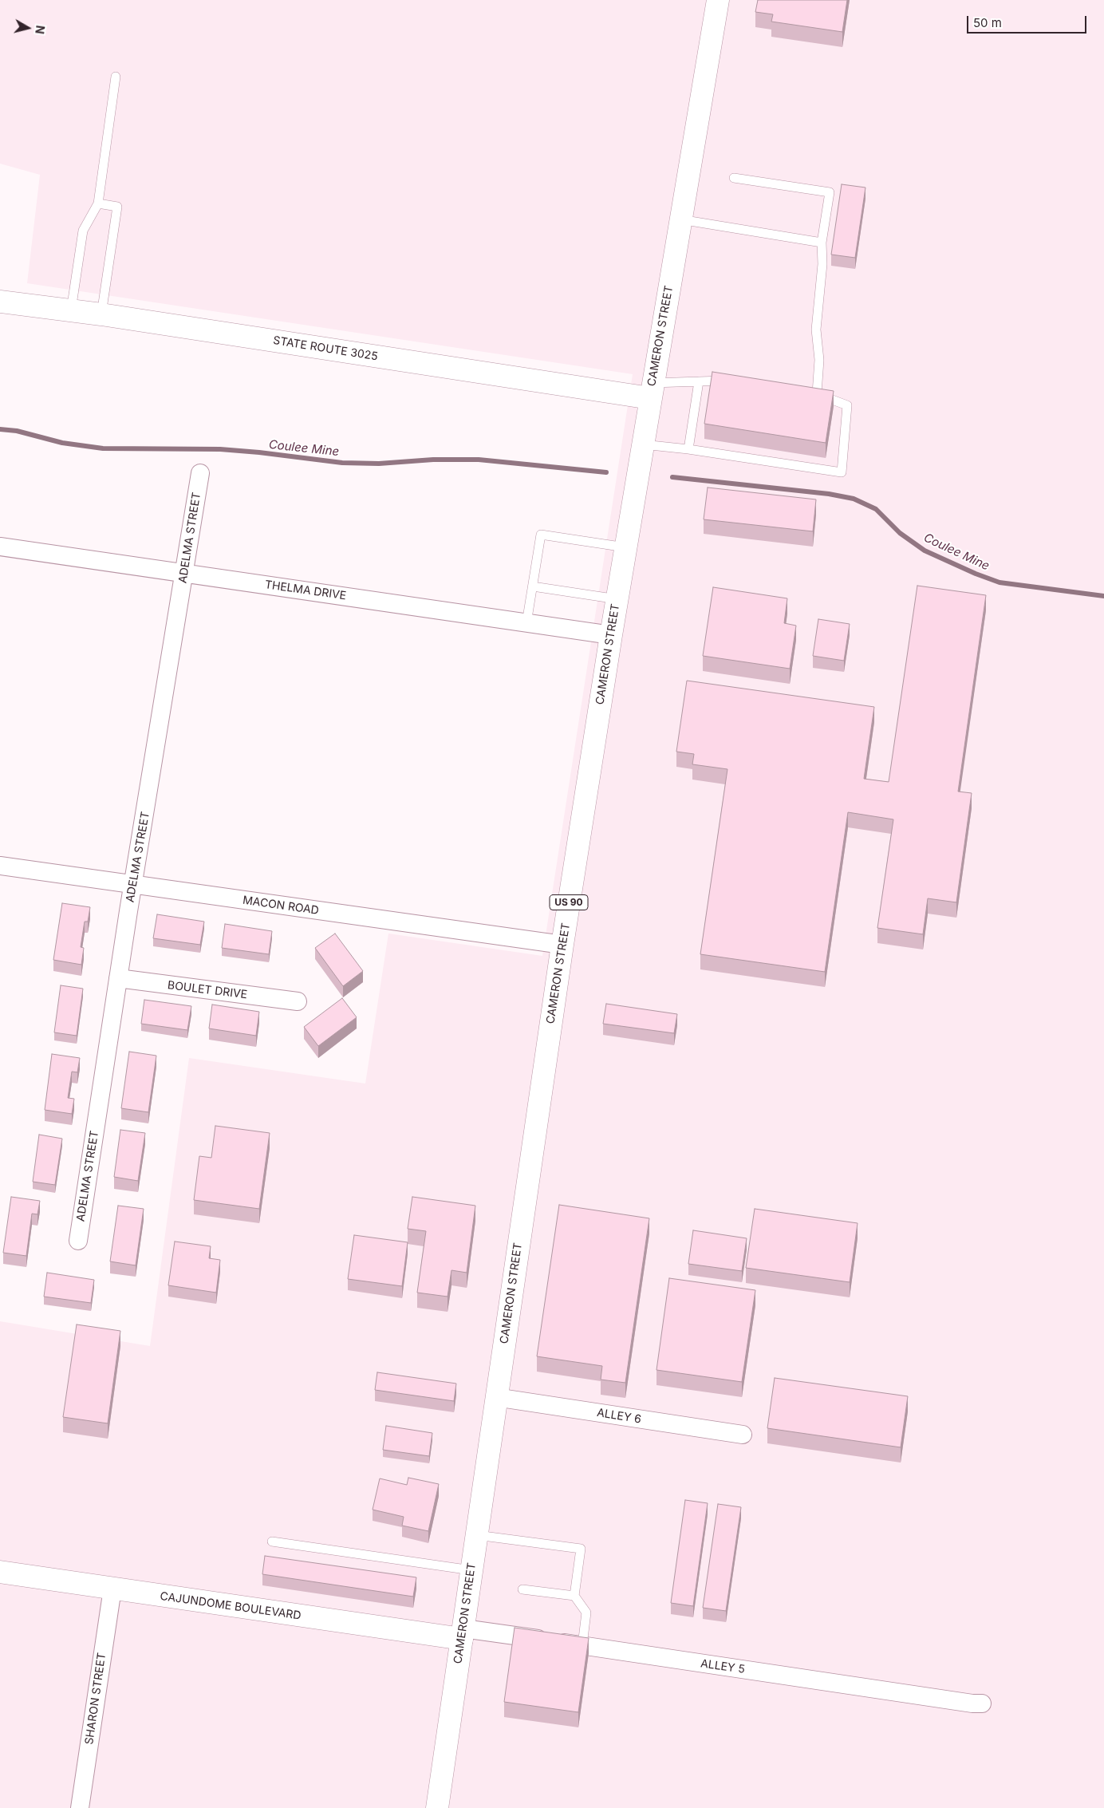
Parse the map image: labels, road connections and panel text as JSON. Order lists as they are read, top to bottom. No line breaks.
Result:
{"streets":{"main road":["CAMERON STREET","STATE ROUTE 3025","US 90","CAJUNDOME BOULEVARD"],"street":["ADELMA STREET","THELMA DRIVE","MACON ROAD","BOULET DRIVE","ALLEY 6","ALLEY 5","SHARON STREET"]},"crossings":[["CAMERON STREET","STATE ROUTE 3025"],["CAMERON STREET","THELMA DRIVE"],["CAMERON STREET","MACON ROAD"],["CAMERON STREET","ALLEY 6"],["CAMERON STREET","CAJUNDOME BOULEVARD"],["CAMERON STREET","ALLEY 5"],["ADELMA STREET","THELMA DRIVE"],["ADELMA STREET","MACON ROAD"],["ADELMA STREET","BOULET DRIVE"],["CAJUNDOME BOULEVARD","ALLEY 5"],["CAJUNDOME BOULEVARD","SHARON STREET"]],"water":["Coulee Mine"],"scale_bar":"50 m","north":"right"}
